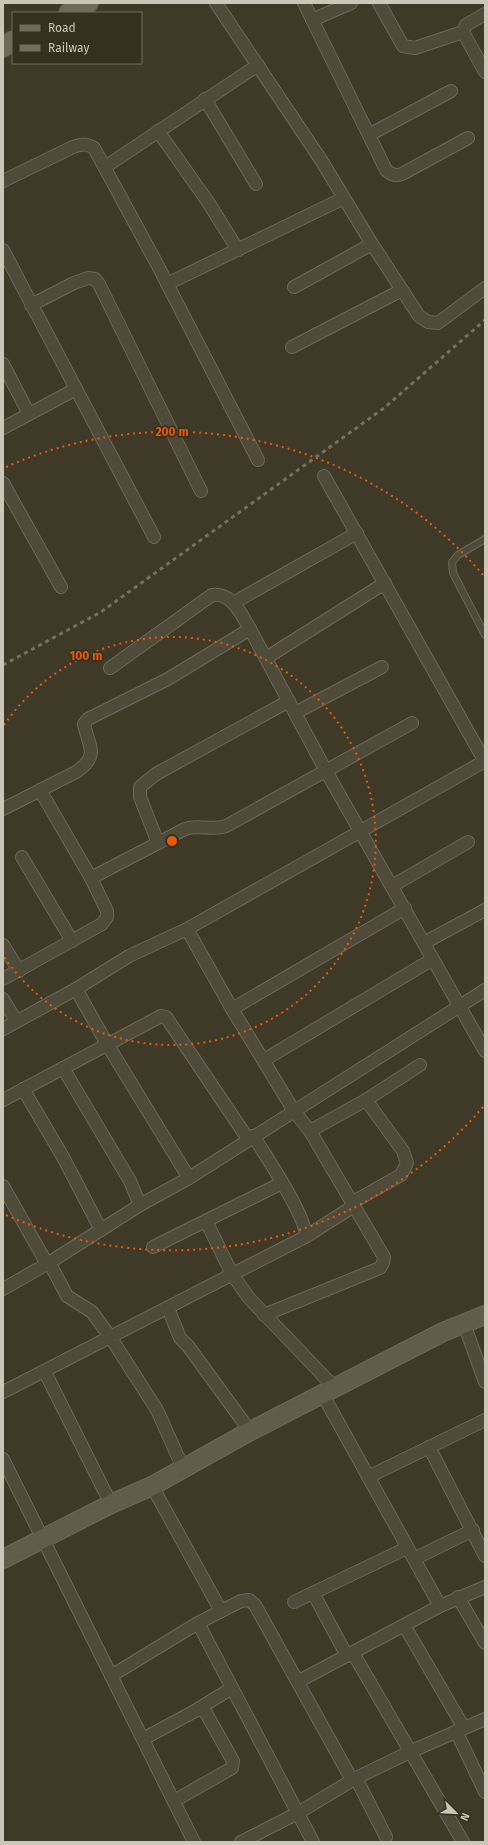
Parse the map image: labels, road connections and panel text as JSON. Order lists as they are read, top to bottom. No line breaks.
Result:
{"legend":["Road","Railway"],"north":"bottom right","rings":["200 m","100 m"]}
